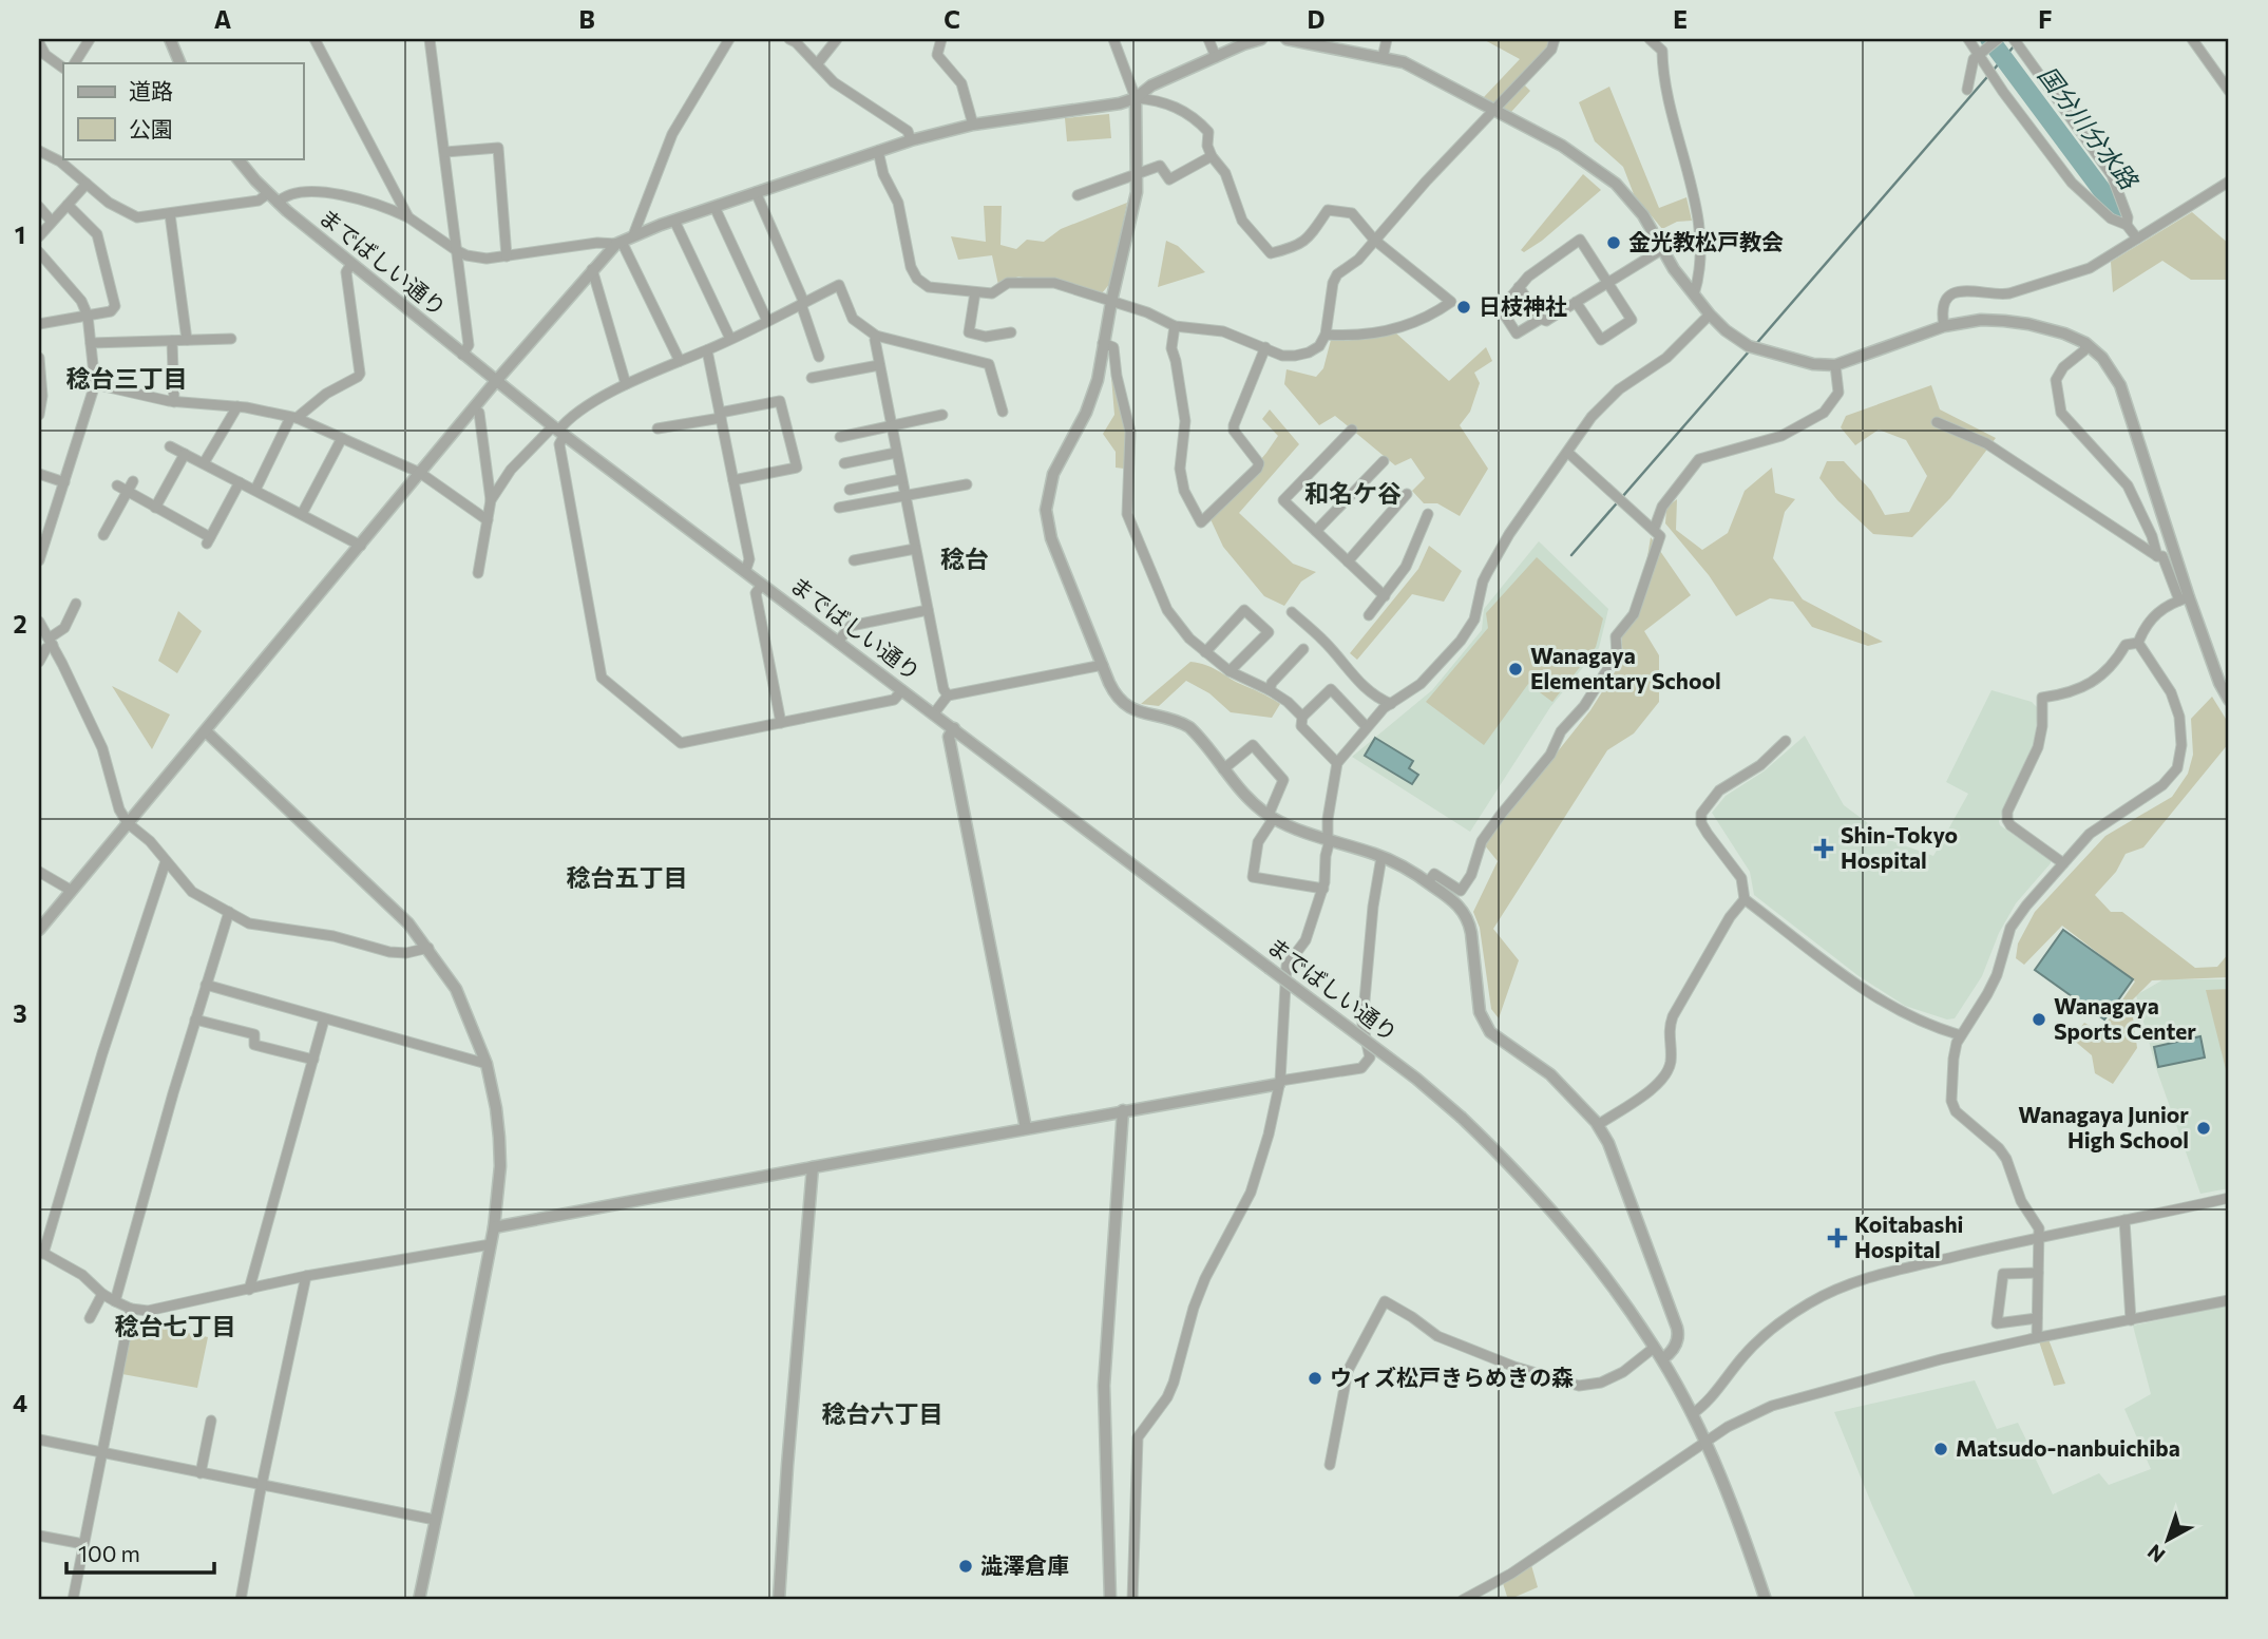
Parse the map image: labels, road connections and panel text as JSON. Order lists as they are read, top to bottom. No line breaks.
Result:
{"streets":{"street":["までばしい通り"]},"districts":["稔台三丁目","和名ケ谷","稔台","稔台五丁目","稔台七丁目","稔台六丁目"],"water":["国分川分水路"],"places":{"other":["金光教松戸教会","日枝神社","Wanagaya Elementary School","Wanagaya Sports Center","Wanagaya Junior High School","ウィズ松戸きらめきの森","Matsudo-nanbuichiba","澁澤倉庫"],"health":["Shin-Tokyo Hospital","Koitabashi Hospital"]},"legend":["道路","公園"],"scale_bar":"100 m","north":"bottom left","grid":{"columns":["A","B","C","D","E","F"],"rows":["1","2","3","4"]}}
